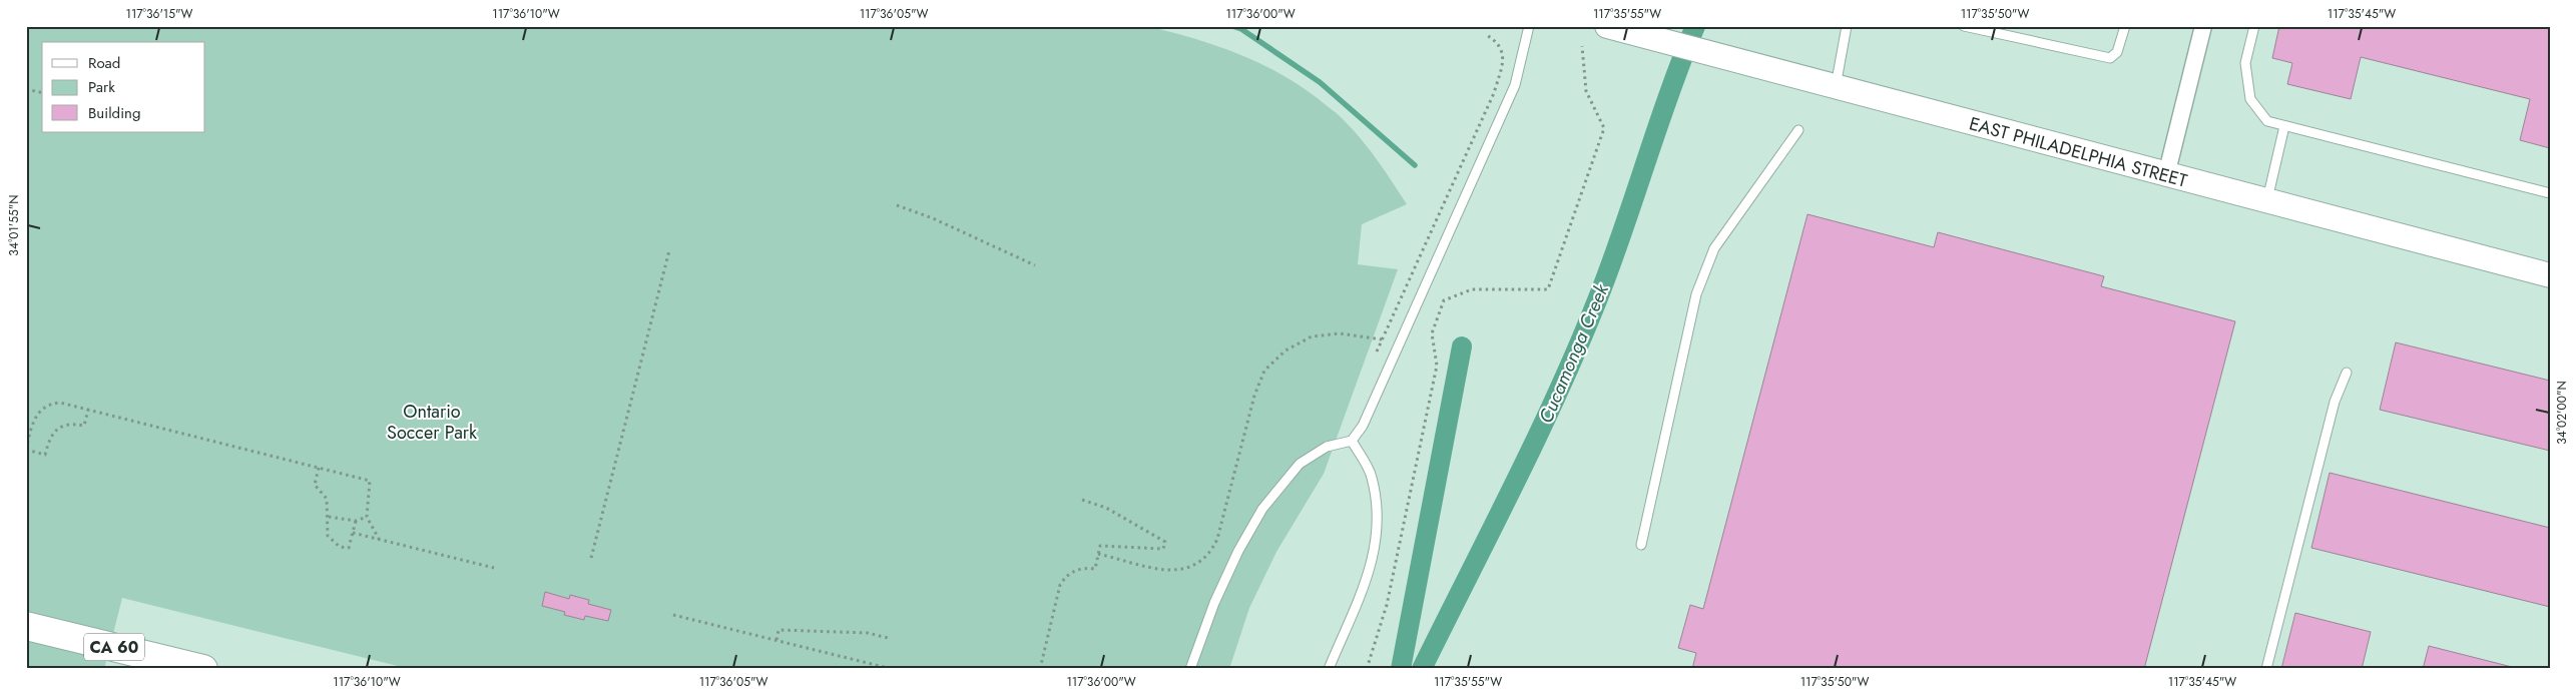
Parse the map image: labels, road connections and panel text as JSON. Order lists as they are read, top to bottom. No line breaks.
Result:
{"streets":{"highway":["CA 60"],"street":["EAST PHILADELPHIA STREET"]},"water":["Cucamonga Creek"],"parks":["Ontario Soccer Park"],"legend":["Road","Park","Building"],"coordinates":["117°36'15\"W","117°36'10\"W","117°36'05\"W","117°36'00\"W","117°35'55\"W","117°35'50\"W","117°35'45\"W","34°01'55\"N","34°02'00\"N"]}
